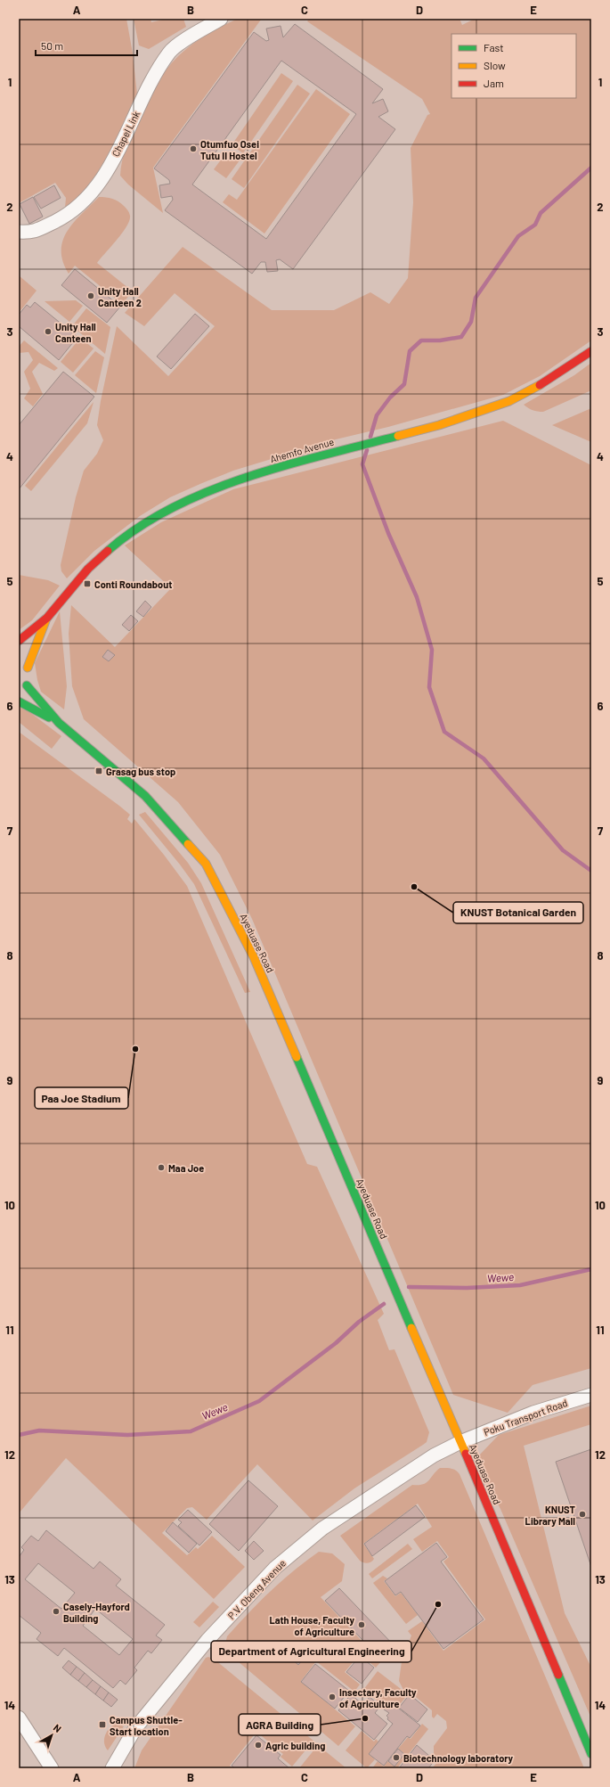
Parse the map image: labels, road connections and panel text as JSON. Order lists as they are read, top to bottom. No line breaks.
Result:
{"streets":{"street":["Chapel Link","Ahemfo Avenue","Ayeduase Road","Poku Transport Road","P.V. Obeng Avenue"]},"crossings":[["Ayeduase Road","Poku Transport Road"],["Ayeduase Road","P.V. Obeng Avenue"],["Poku Transport Road","P.V. Obeng Avenue"]],"water":["Wewe"],"places":{"other":["Otumfuo Osei Tutu II Hostel","Unity Hall Canteen 2","Unity Hall Canteen","KNUST Botanical Garden","Paa Joe Stadium","Maa Joe","KNUST Library Mall","Department of Agricultural Engineering","Casely-Hayford Building","Lath House, Faculty of Agriculture","Insectary, Faculty of Agriculture","AGRA Building","Agric building","Biotechnology laboratory"],"transit":["Conti Roundabout","Grasag bus stop","Campus Shuttle- Start location"]},"legend":["Fast","Slow","Jam"],"scale_bar":"50 m","north":"top right","grid":{"columns":["A","B","C","D","E"],"rows":["1","2","3","4","5","6","7","8","9","10","11","12","13","14"]}}
